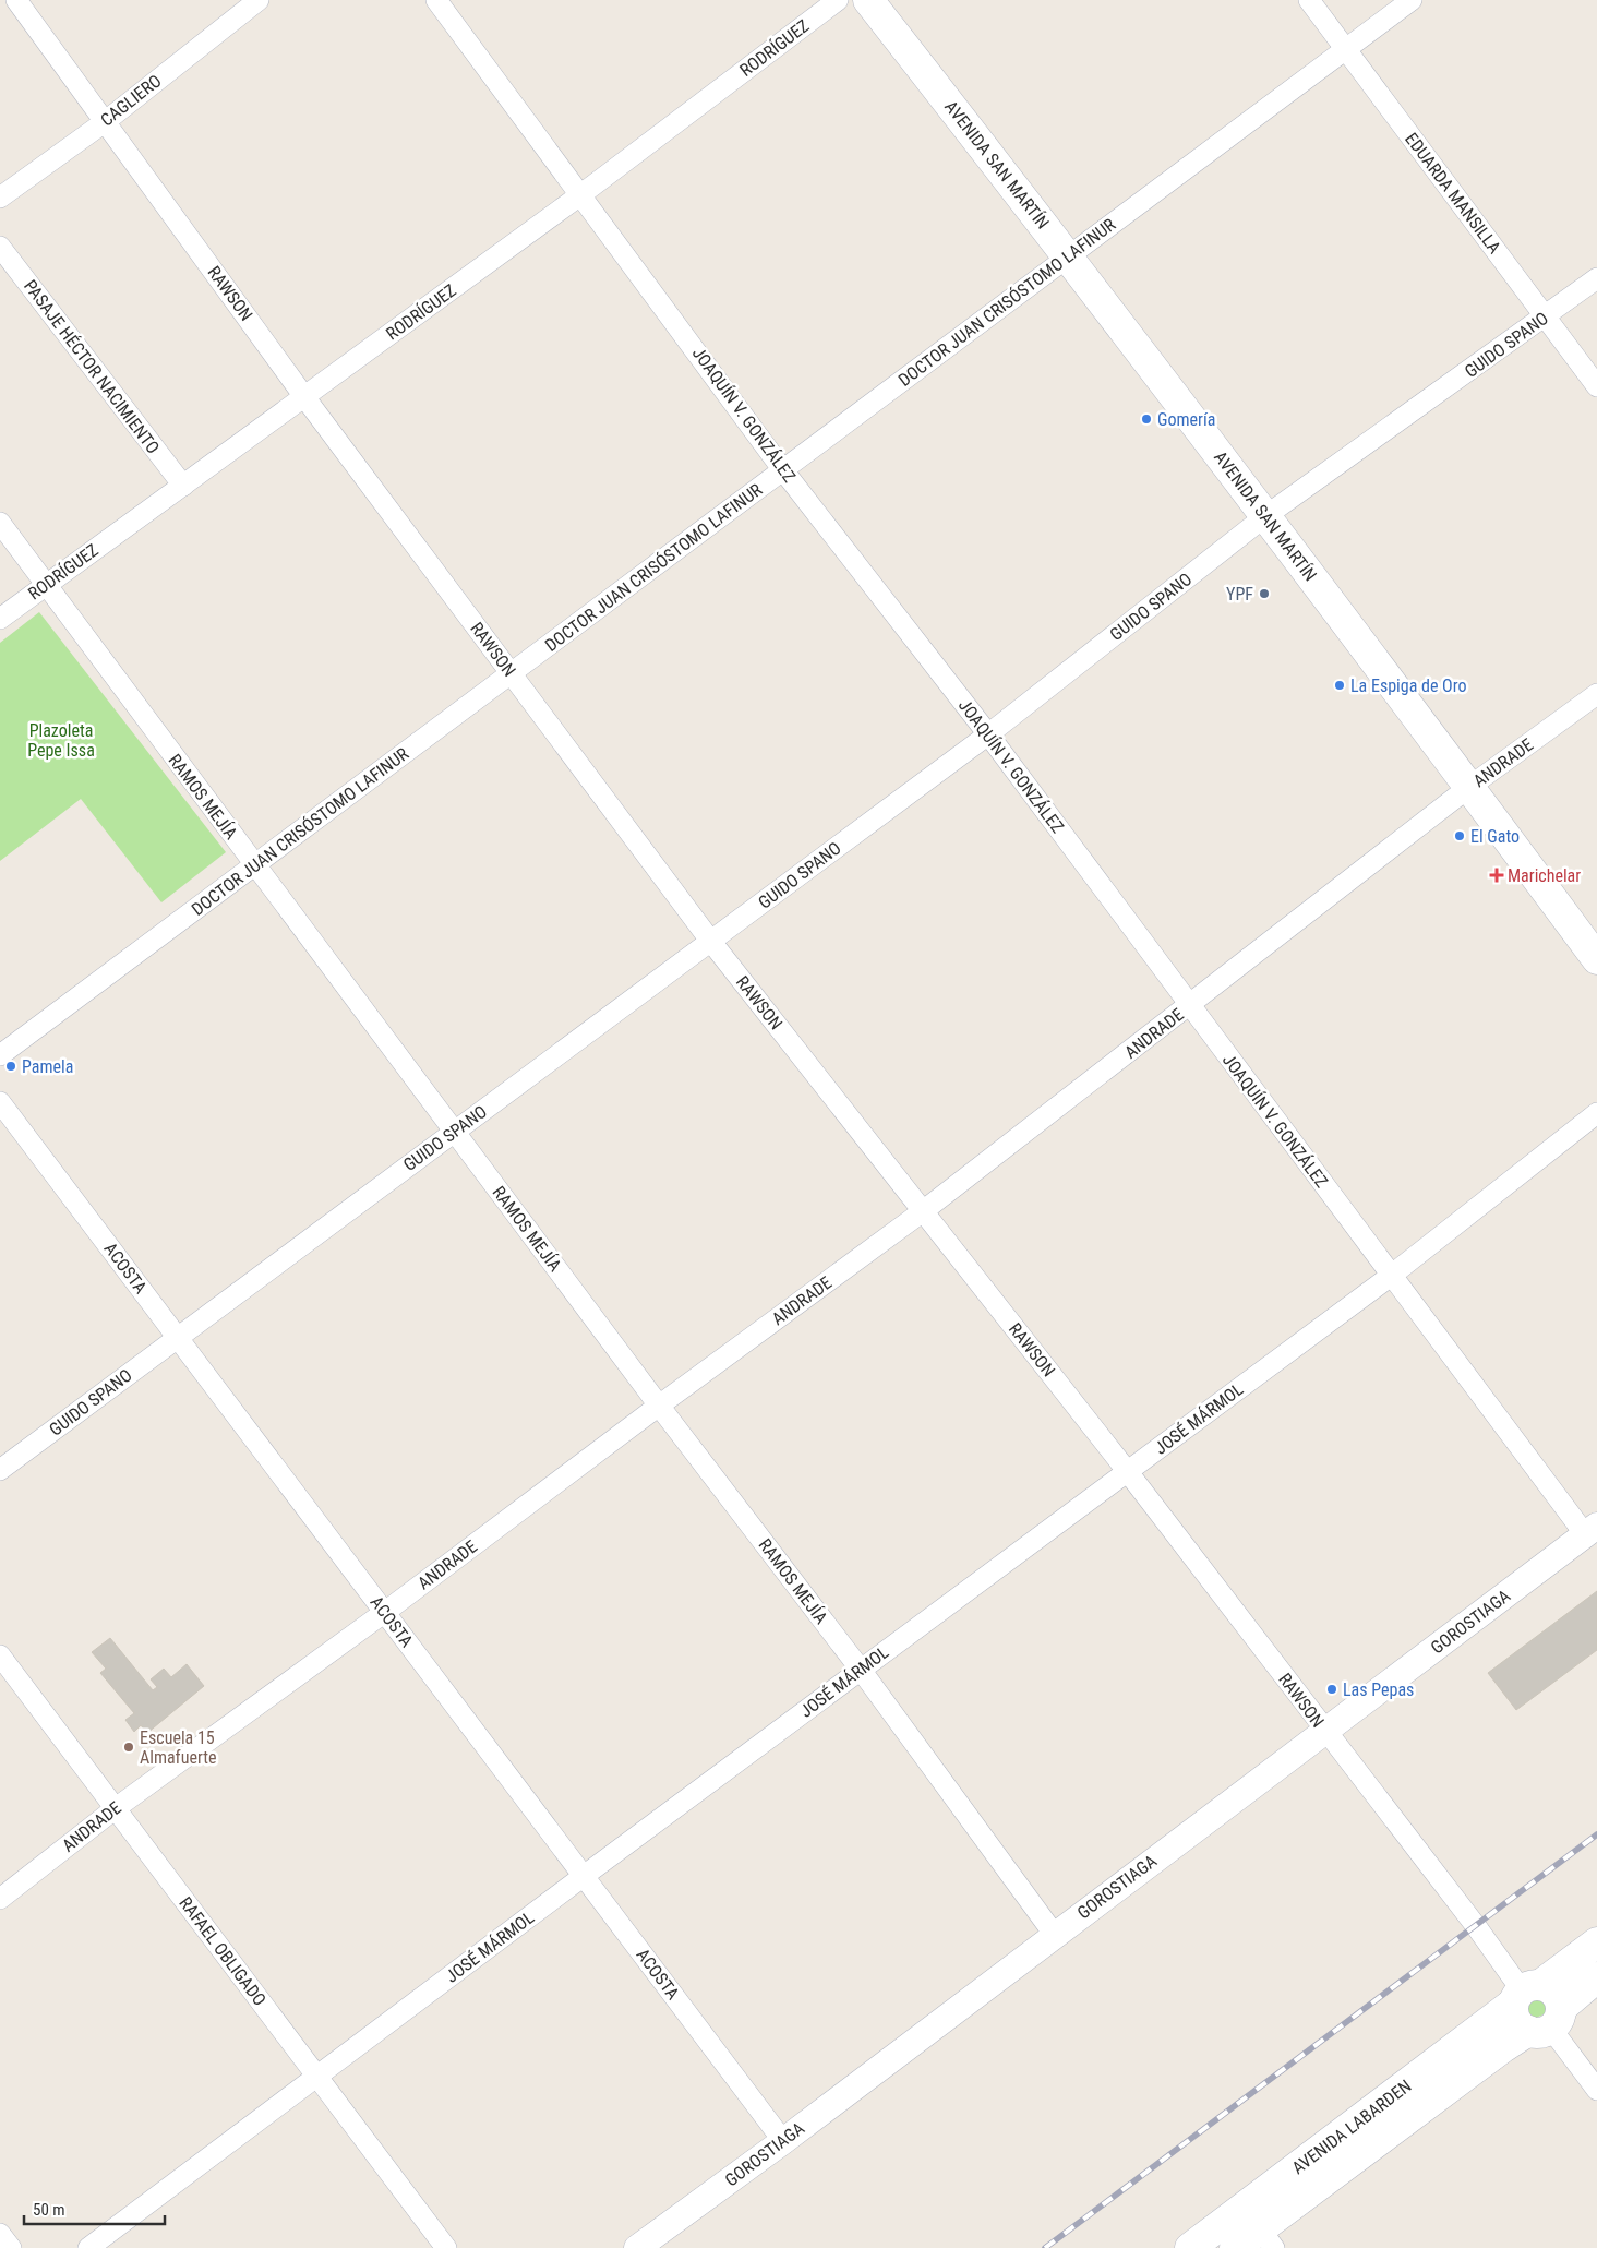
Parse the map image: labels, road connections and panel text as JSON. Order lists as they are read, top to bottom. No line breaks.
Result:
{"streets":{"main road":["AVENIDA SAN MARTÍN","AVENIDA LABARDEN"],"street":["RODRÍGUEZ","CAGLIERO","EDUARDA MANSILLA","RAWSON","DOCTOR JUAN CRISÓSTOMO LAFINUR","GUIDO SPANO","PASAJE HÉCTOR NACIMIENTO","JOAQUÍN V. GONZÁLEZ","ANDRADE","RAMOS MEJÍA","ACOSTA","JOSÉ MÁRMOL","GOROSTIAGA","RAFAEL OBLIGADO"]},"crossings":[["RODRÍGUEZ","RAWSON"],["RODRÍGUEZ","PASAJE HÉCTOR NACIMIENTO"],["RODRÍGUEZ","JOAQUÍN V. GONZÁLEZ"],["RODRÍGUEZ","RAMOS MEJÍA"],["CAGLIERO","RAWSON"],["AVENIDA SAN MARTÍN","DOCTOR JUAN CRISÓSTOMO LAFINUR"],["AVENIDA SAN MARTÍN","GUIDO SPANO"],["AVENIDA SAN MARTÍN","ANDRADE"],["EDUARDA MANSILLA","DOCTOR JUAN CRISÓSTOMO LAFINUR"],["EDUARDA MANSILLA","GUIDO SPANO"],["RAWSON","DOCTOR JUAN CRISÓSTOMO LAFINUR"],["RAWSON","GUIDO SPANO"],["RAWSON","ANDRADE"],["RAWSON","JOSÉ MÁRMOL"],["RAWSON","GOROSTIAGA"],["RAWSON","AVENIDA LABARDEN"],["DOCTOR JUAN CRISÓSTOMO LAFINUR","JOAQUÍN V. GONZÁLEZ"],["DOCTOR JUAN CRISÓSTOMO LAFINUR","RAMOS MEJÍA"],["GUIDO SPANO","JOAQUÍN V. GONZÁLEZ"],["GUIDO SPANO","RAMOS MEJÍA"],["GUIDO SPANO","ACOSTA"],["JOAQUÍN V. GONZÁLEZ","ANDRADE"],["JOAQUÍN V. GONZÁLEZ","JOSÉ MÁRMOL"],["JOAQUÍN V. GONZÁLEZ","GOROSTIAGA"],["ANDRADE","RAMOS MEJÍA"],["ANDRADE","ACOSTA"],["ANDRADE","RAFAEL OBLIGADO"],["RAMOS MEJÍA","JOSÉ MÁRMOL"],["RAMOS MEJÍA","GOROSTIAGA"],["ACOSTA","JOSÉ MÁRMOL"],["ACOSTA","GOROSTIAGA"],["JOSÉ MÁRMOL","RAFAEL OBLIGADO"]],"parks":["Plazoleta Pepe Issa"],"places":{"other":["Gomería","YPF","La Espiga de Oro","El Gato","Pamela","Las Pepas","Escuela 15 Almafuerte"],"health":["Marichelar"]},"scale_bar":"50 m"}
